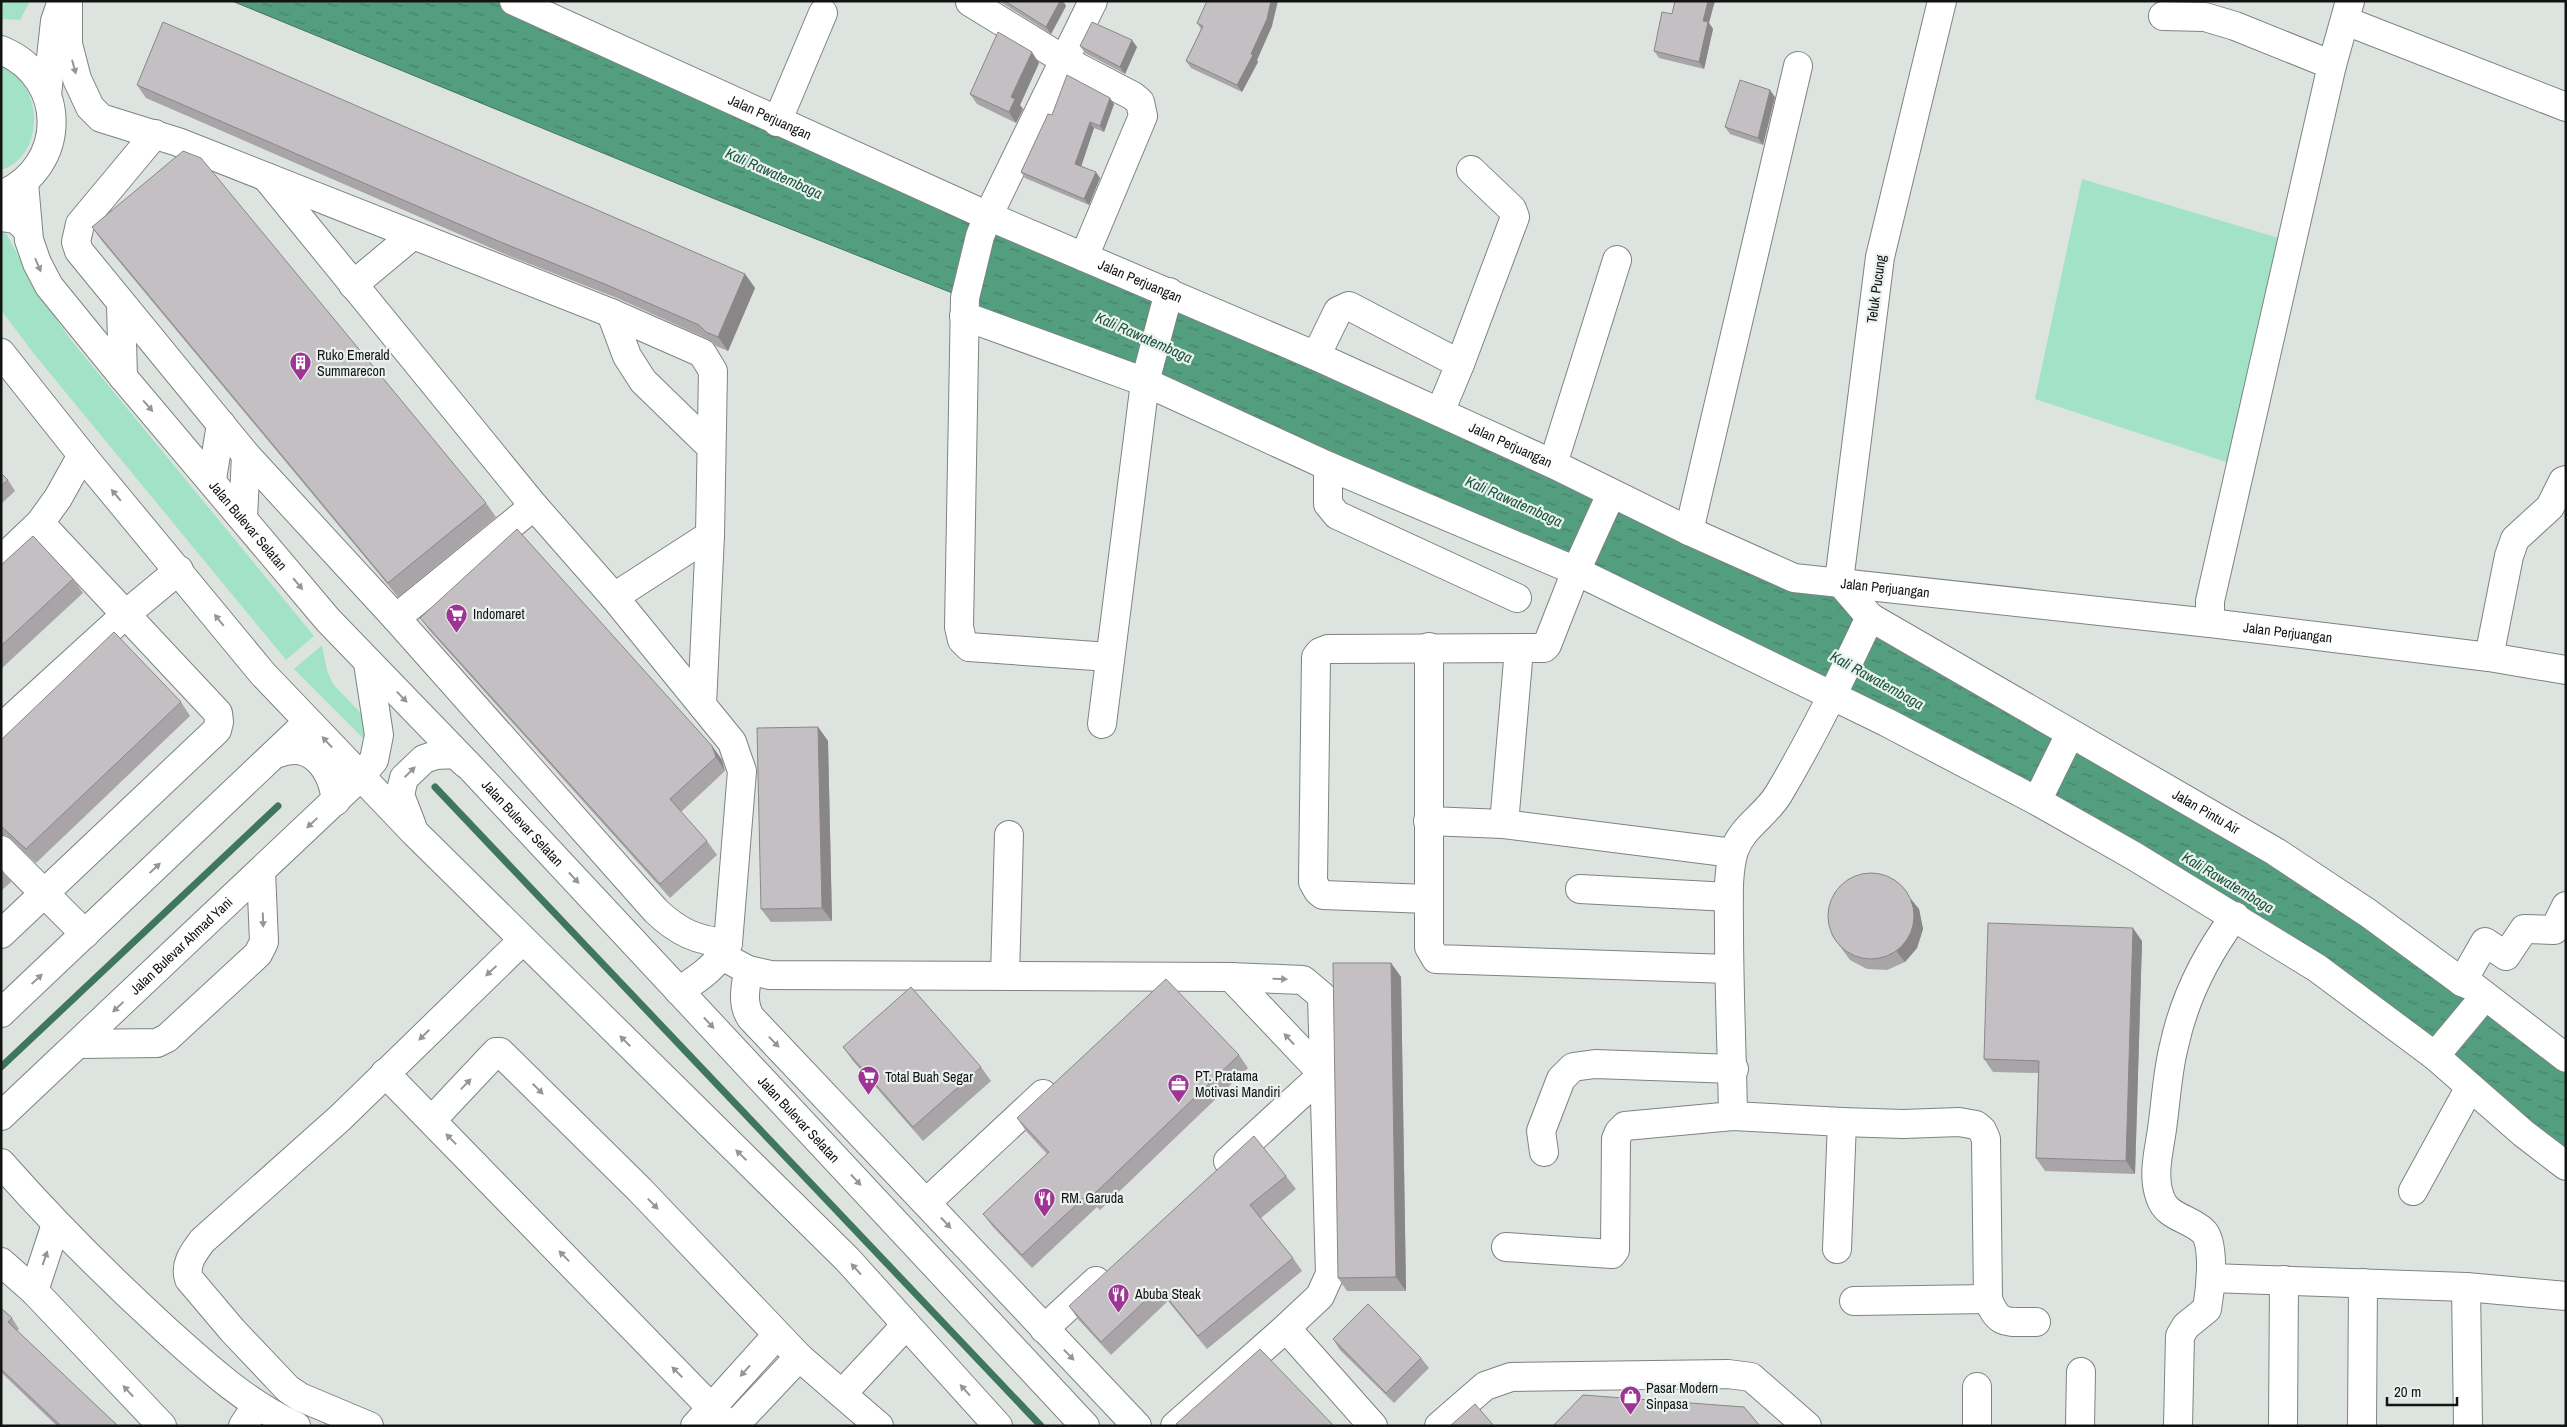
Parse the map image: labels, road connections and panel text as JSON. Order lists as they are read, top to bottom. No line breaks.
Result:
{"streets":{"street":["Jalan Perjuangan","Teluk Pucung","Jalan Bulevar Selatan","Jalan Pintu Air","Jalan Bulevar Ahmad Yani"]},"crossings":[["Jalan Perjuangan","Teluk Pucung"],["Jalan Perjuangan","Jalan Pintu Air"],["Teluk Pucung","Jalan Pintu Air"],["Jalan Bulevar Selatan","Jalan Bulevar Ahmad Yani"]],"water":["Kali Rawatembaga"],"places":{"building":["Ruko Emerald Summarecon"],"supermarket":["Indomaret","Total Buah Segar"],"office":["PT. Pratama Motivasi Mandiri"],"restaurant":["RM. Garuda","Abuba Steak"],"shop":["Pasar Modern Sinpasa"]},"scale_bar":"20 m"}
